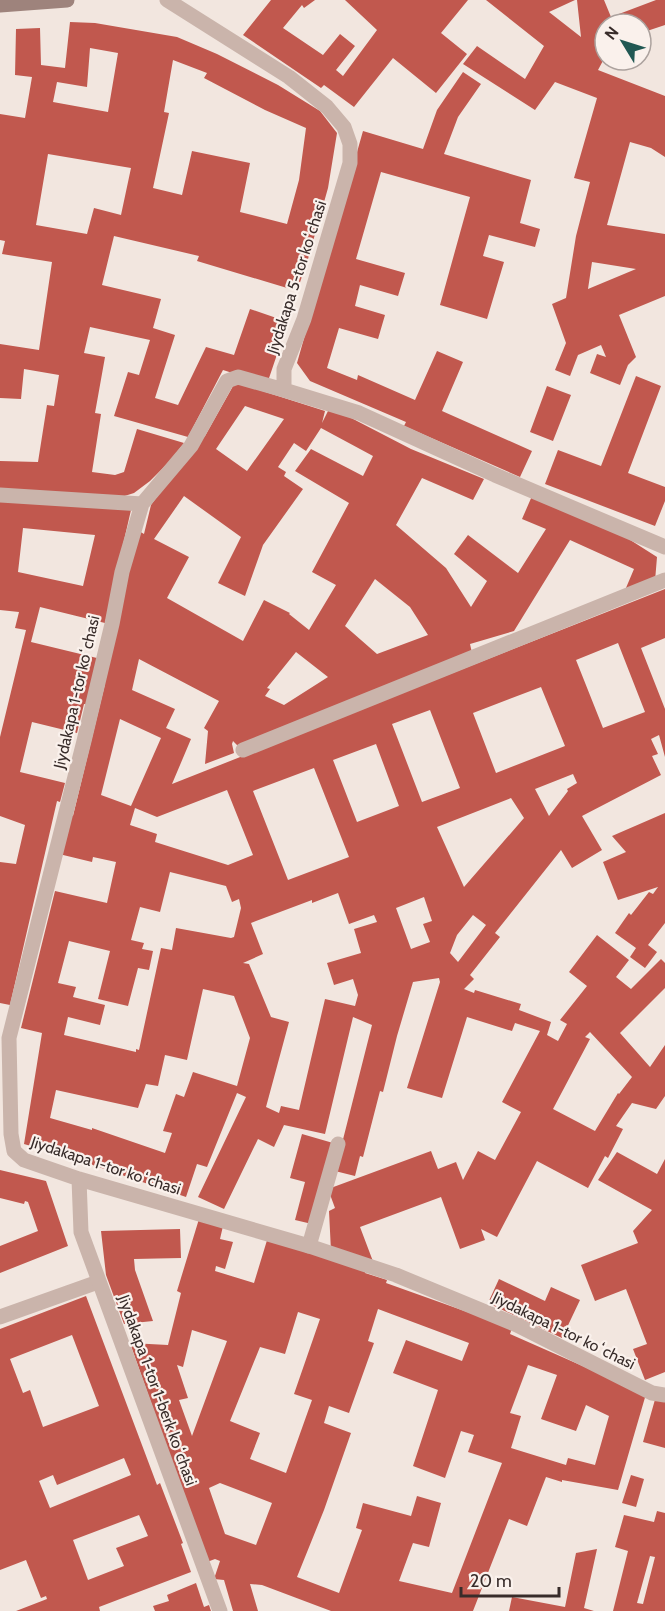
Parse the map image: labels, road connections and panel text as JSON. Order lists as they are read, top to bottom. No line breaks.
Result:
{"streets":{"street":["Jiydakapa 5-tor koʻchasi","Jiydakapa 1-tor koʻchasi","Jiydakapa 1-tor 1-berk koʻchasi"]},"crossings":[["Jiydakapa 5-tor koʻchasi","Jiydakapa 1-tor koʻchasi"],["Jiydakapa 1-tor koʻchasi","Jiydakapa 1-tor 1-berk koʻchasi"]],"scale_bar":"20 m","north":"top left"}
